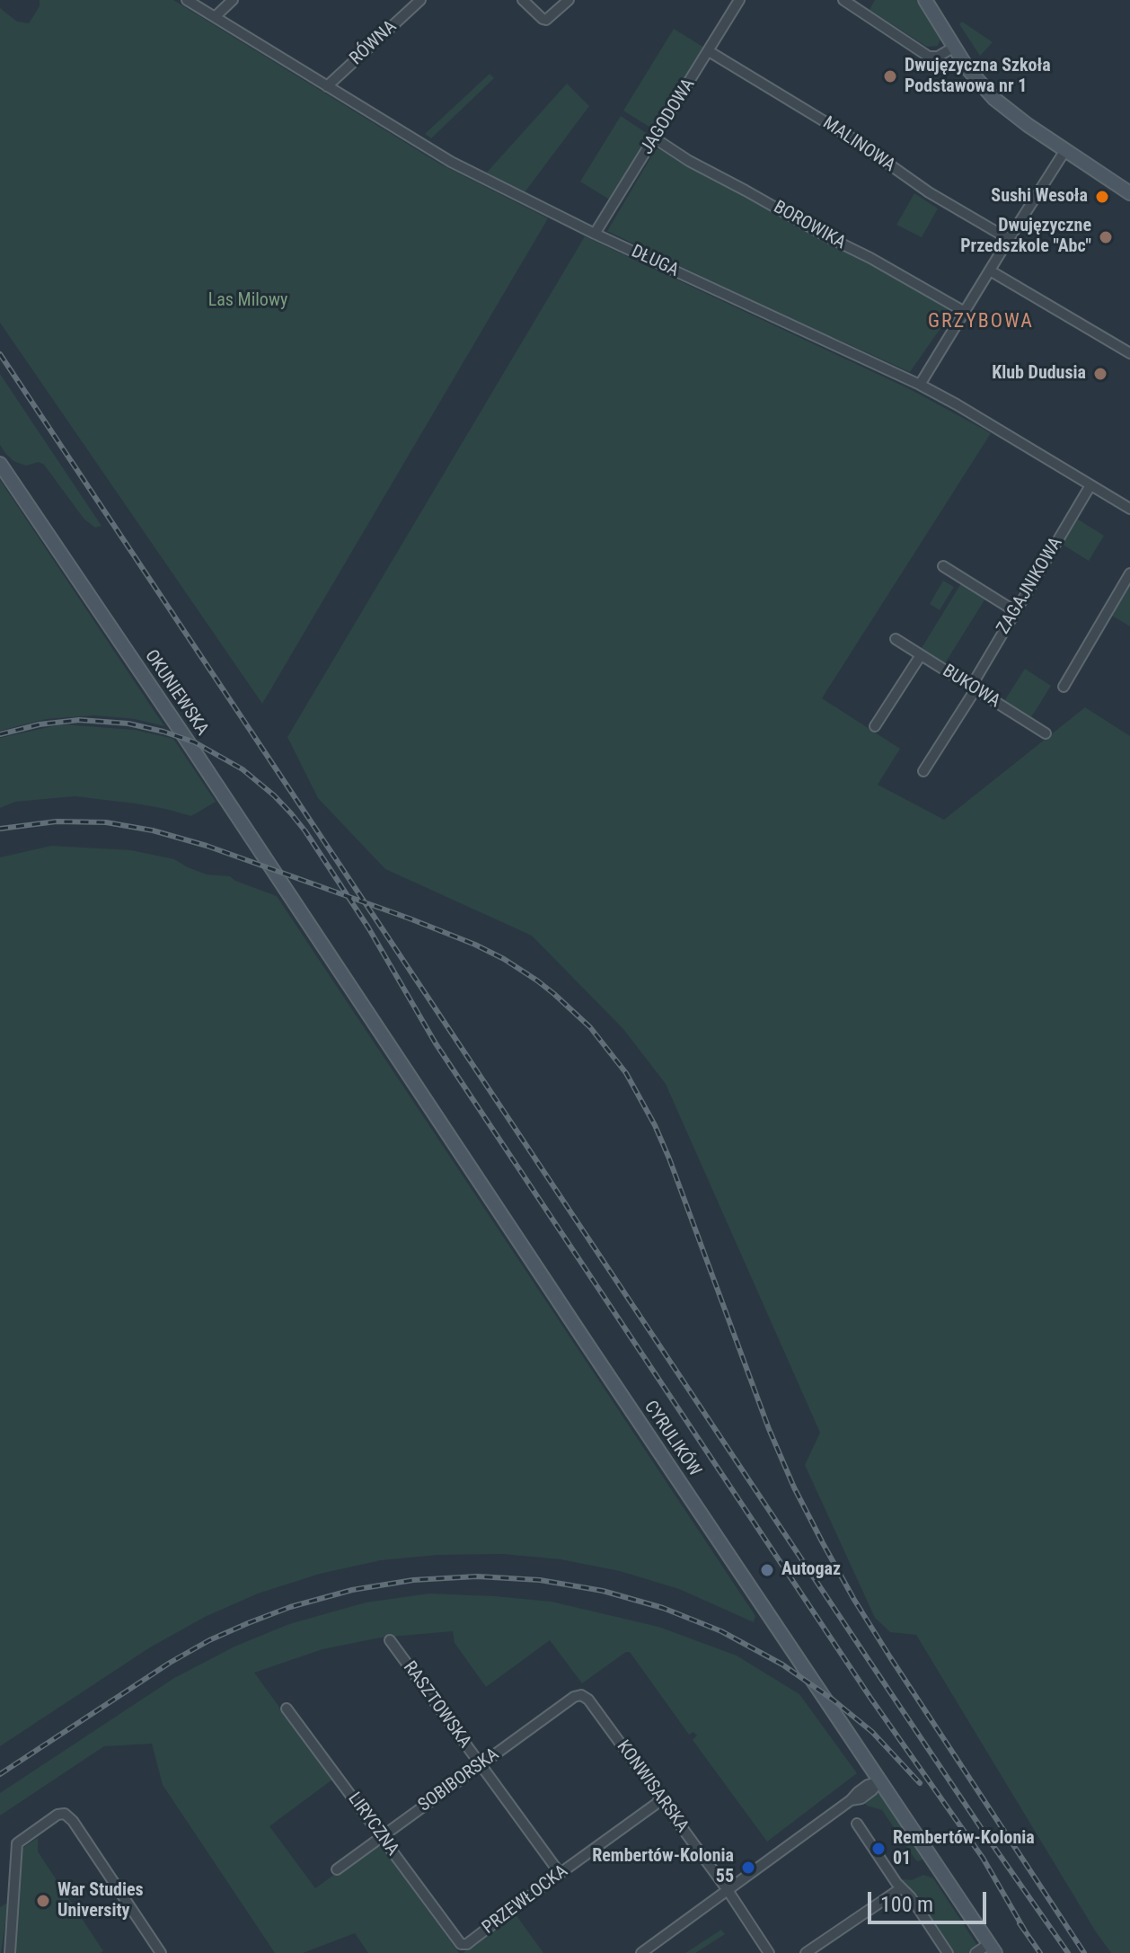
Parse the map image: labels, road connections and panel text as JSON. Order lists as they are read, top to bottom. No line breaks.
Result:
{"streets":{"main road":["OKUNIEWSKA","CYRULIKÓW"],"street":["RÓWNA","JAGODOWA","MALINOWA","BOROWIKA","DŁUGA","ZAGAJNIKOWA","BUKOWA","RASZTOWSKA","SOBIBORSKA","KONWISARSKA","LIRYCZNA","PRZEWŁOCKA"]},"crossings":[["RÓWNA","DŁUGA"],["JAGODOWA","MALINOWA"],["JAGODOWA","BOROWIKA"],["JAGODOWA","DŁUGA"],["DŁUGA","ZAGAJNIKOWA"],["ZAGAJNIKOWA","BUKOWA"],["OKUNIEWSKA","CYRULIKÓW"],["RASZTOWSKA","SOBIBORSKA"],["RASZTOWSKA","PRZEWŁOCKA"],["SOBIBORSKA","KONWISARSKA"],["SOBIBORSKA","LIRYCZNA"],["KONWISARSKA","PRZEWŁOCKA"],["LIRYCZNA","PRZEWŁOCKA"]],"districts":["GRZYBOWA"],"parks":["Las Milowy"],"places":["Dwujęzyczna Szkoła Podstawowa nr 1","Sushi Wesoła","Dwujęzyczne Przedszkole \"Abc\"","Klub Dudusia","Autogaz","Rembertów-Kolonia 01","Rembertów-Kolonia 55","War Studies University"],"scale_bar":"100 m"}
